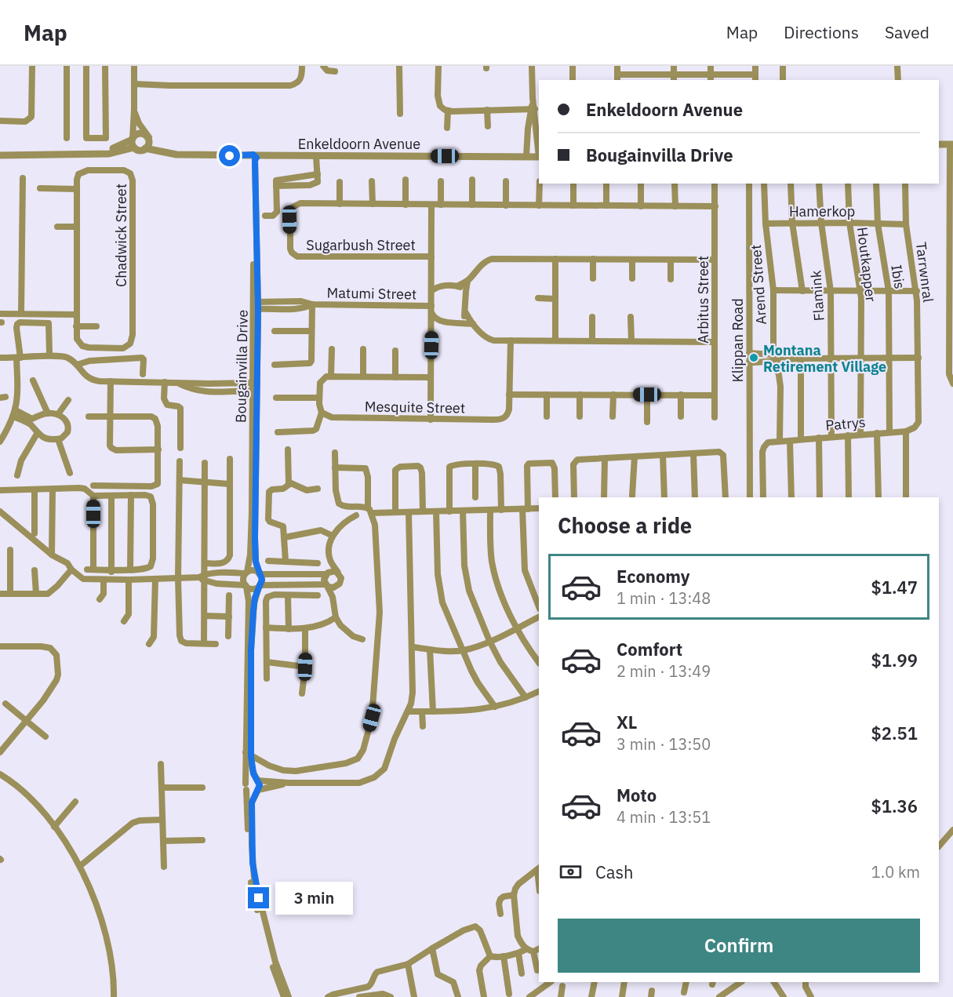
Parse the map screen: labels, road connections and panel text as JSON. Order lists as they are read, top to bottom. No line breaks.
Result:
{"streets":{"street":["Enkeldoorn Avenue","Hamerkop","Chadwick Street","Sugarbush Street","Houtkapper","Tarrwnral","Ibis","Arend Street","Matumi Street","Flamink","Arbitus Street","Klippan Road","Bougainvilla Drive","Mesquite Street","Patrys"]},"crossings":[["Enkeldoorn Avenue","Bougainvilla Drive"],["Hamerkop","Houtkapper"],["Hamerkop","Tarrwnral"],["Hamerkop","Ibis"],["Hamerkop","Arend Street"],["Hamerkop","Flamink"],["Houtkapper","Patrys"],["Tarrwnral","Patrys"],["Ibis","Patrys"],["Arend Street","Patrys"],["Matumi Street","Bougainvilla Drive"],["Flamink","Patrys"]],"places":["Montana Retirement Village"],"page":{"header":"Map","nav":["Map","Directions","Saved"],"banner":["Enkeldoorn Avenue","Bougainvilla Drive"],"heading":"Choose a ride","list":[{"name":"Economy","note":"1 min · 13:48","value":"$1.47"},{"name":"Comfort","note":"2 min · 13:49","value":"$1.99"},{"name":"XL","note":"3 min · 13:50","value":"$2.51"},{"name":"Moto","note":"4 min · 13:51","value":"$1.36"}],"pay":["Cash","1.0 km"],"bubble":"3 min","buttons":"Confirm"}}
